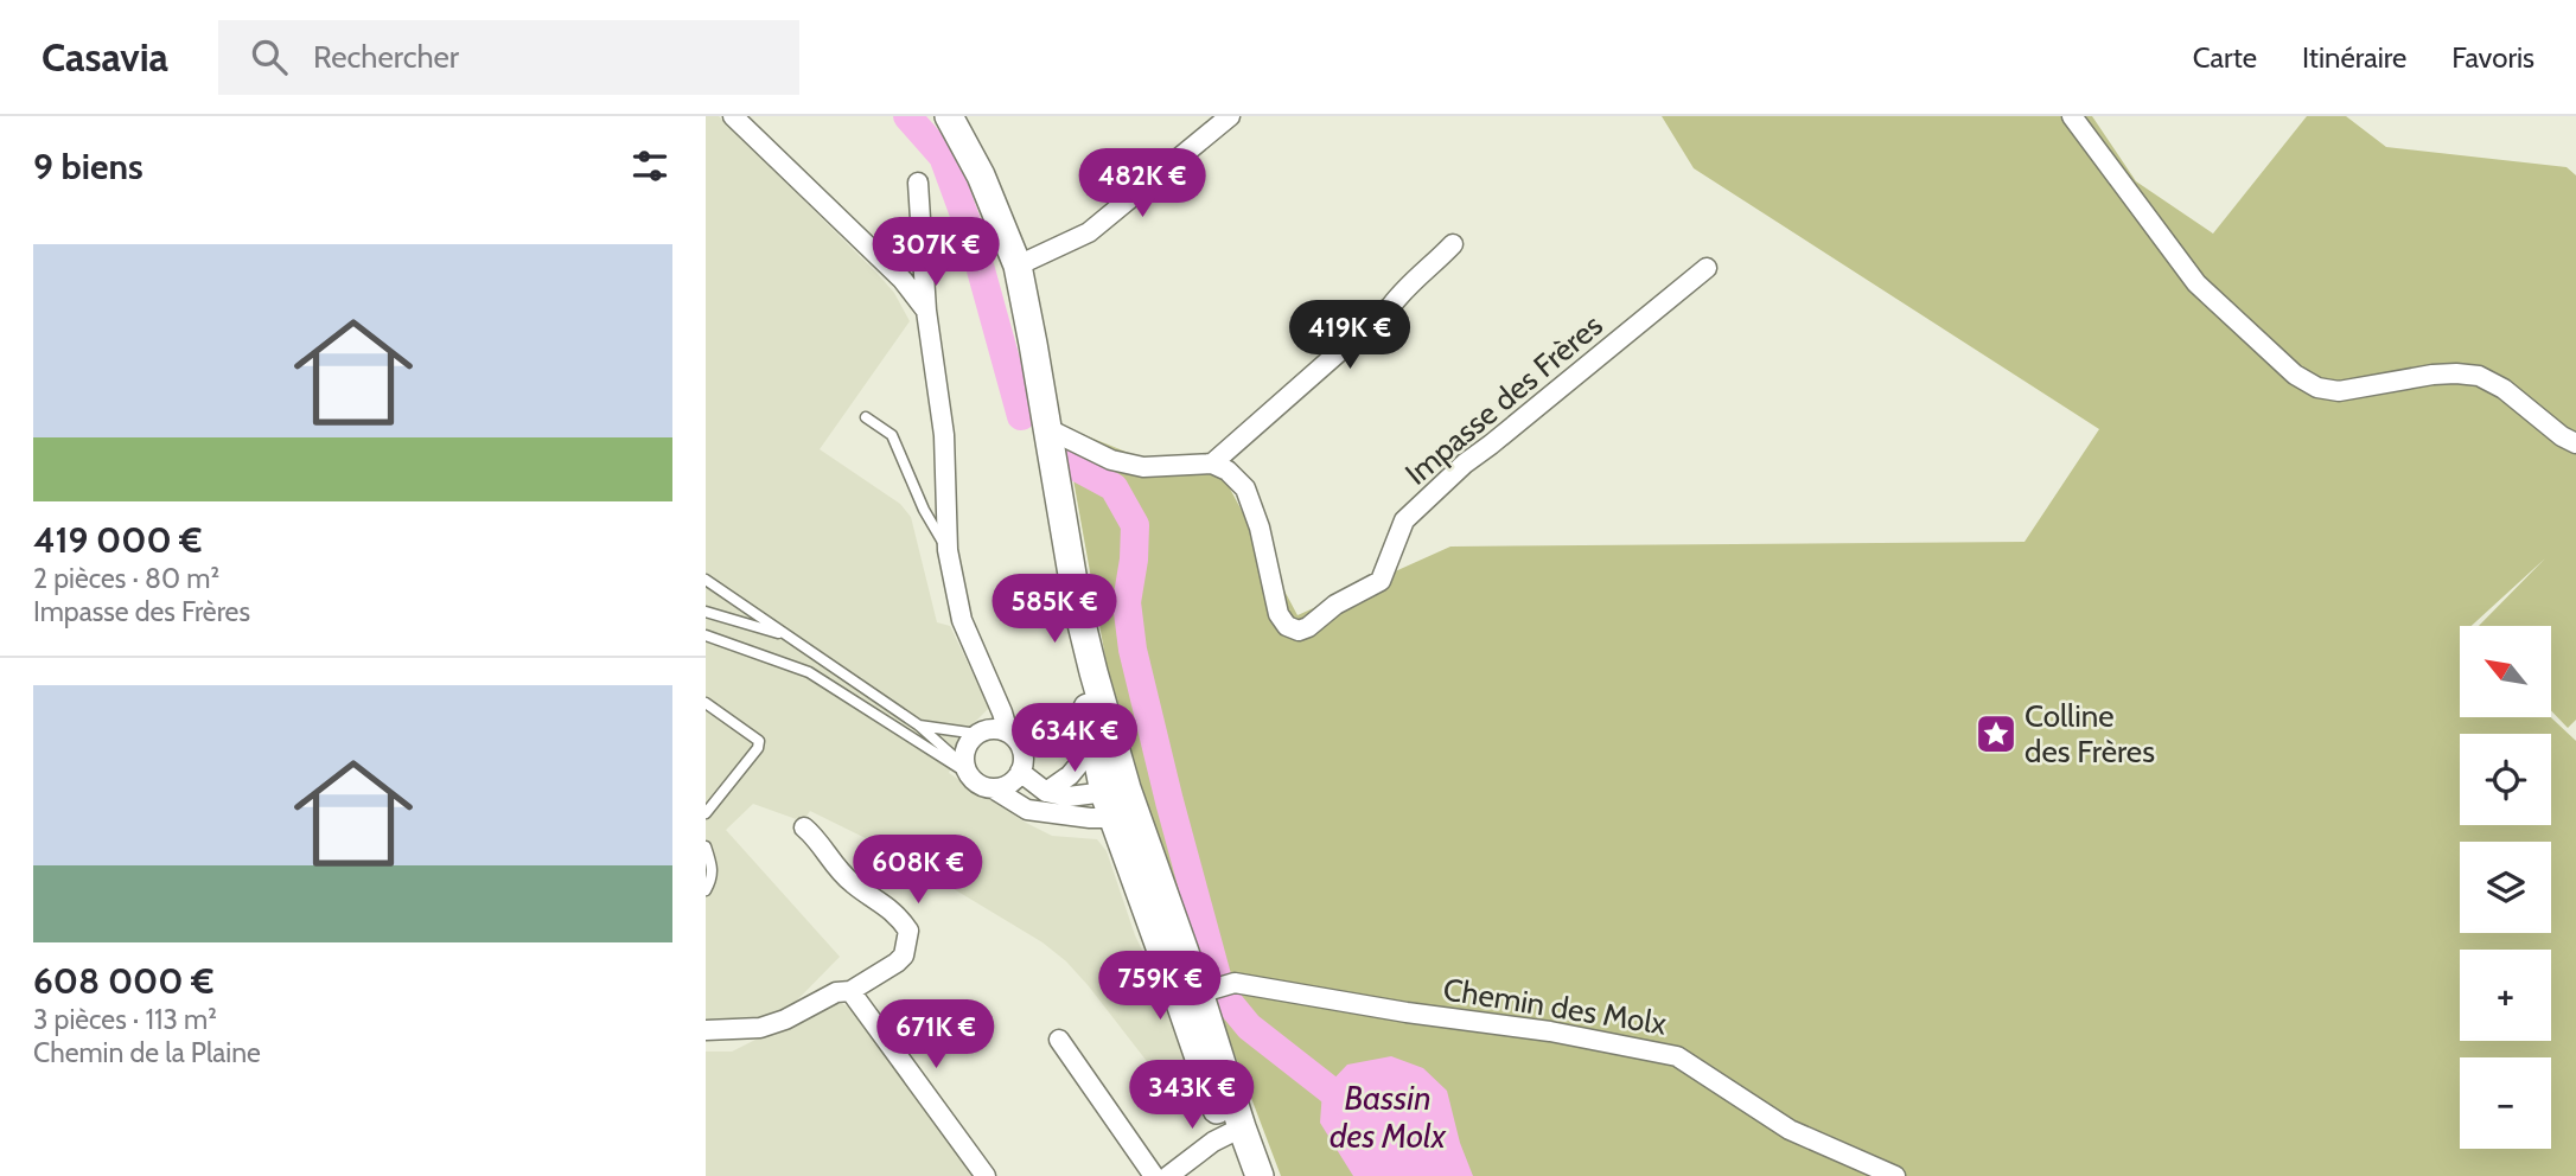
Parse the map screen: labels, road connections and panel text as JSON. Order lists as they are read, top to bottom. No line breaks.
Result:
{"streets":{"street":["Impasse des Frères","Chemin des Molx"]},"water":["Bassin des Molx"],"places":{"place":["Colline des Frères"]},"north":"top left","page":{"header":"Casavia","search":"Rechercher","nav":["Carte","Itinéraire","Favoris"],"heading":"9 biens","price":["482K €","307K €","419K €","585K €","634K €","608K €","759K €","671K €","343K €"],"list":[{"name":"419 000 €","note":"2 pièces · 80 m² · Impasse des Frères"},{"name":"608 000 €","note":"3 pièces · 113 m² · Chemin de la Plaine"}],"map_buttons":["+","−"]}}
